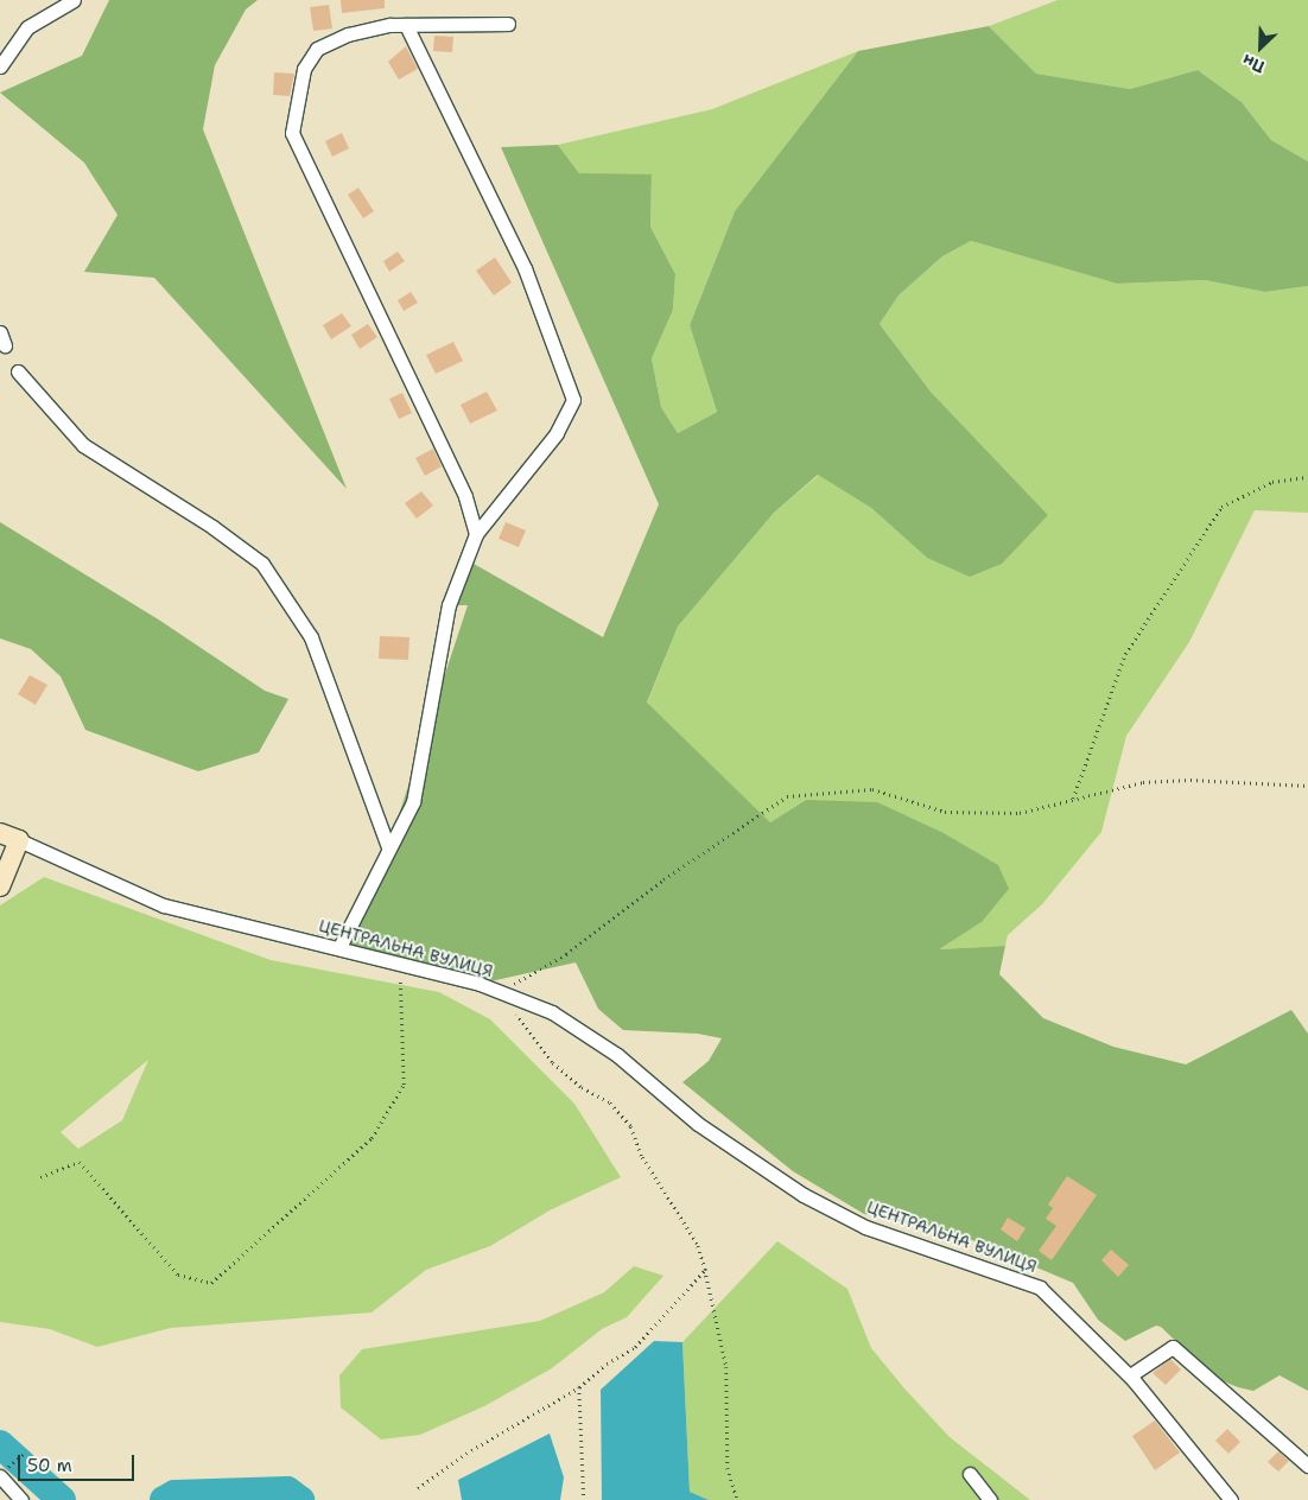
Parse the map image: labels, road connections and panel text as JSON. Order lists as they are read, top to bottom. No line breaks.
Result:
{"streets":{"street":["ЦЕНТРАЛЬНА ВУЛИЦЯ"]},"scale_bar":"50 m","north":"bottom left"}
